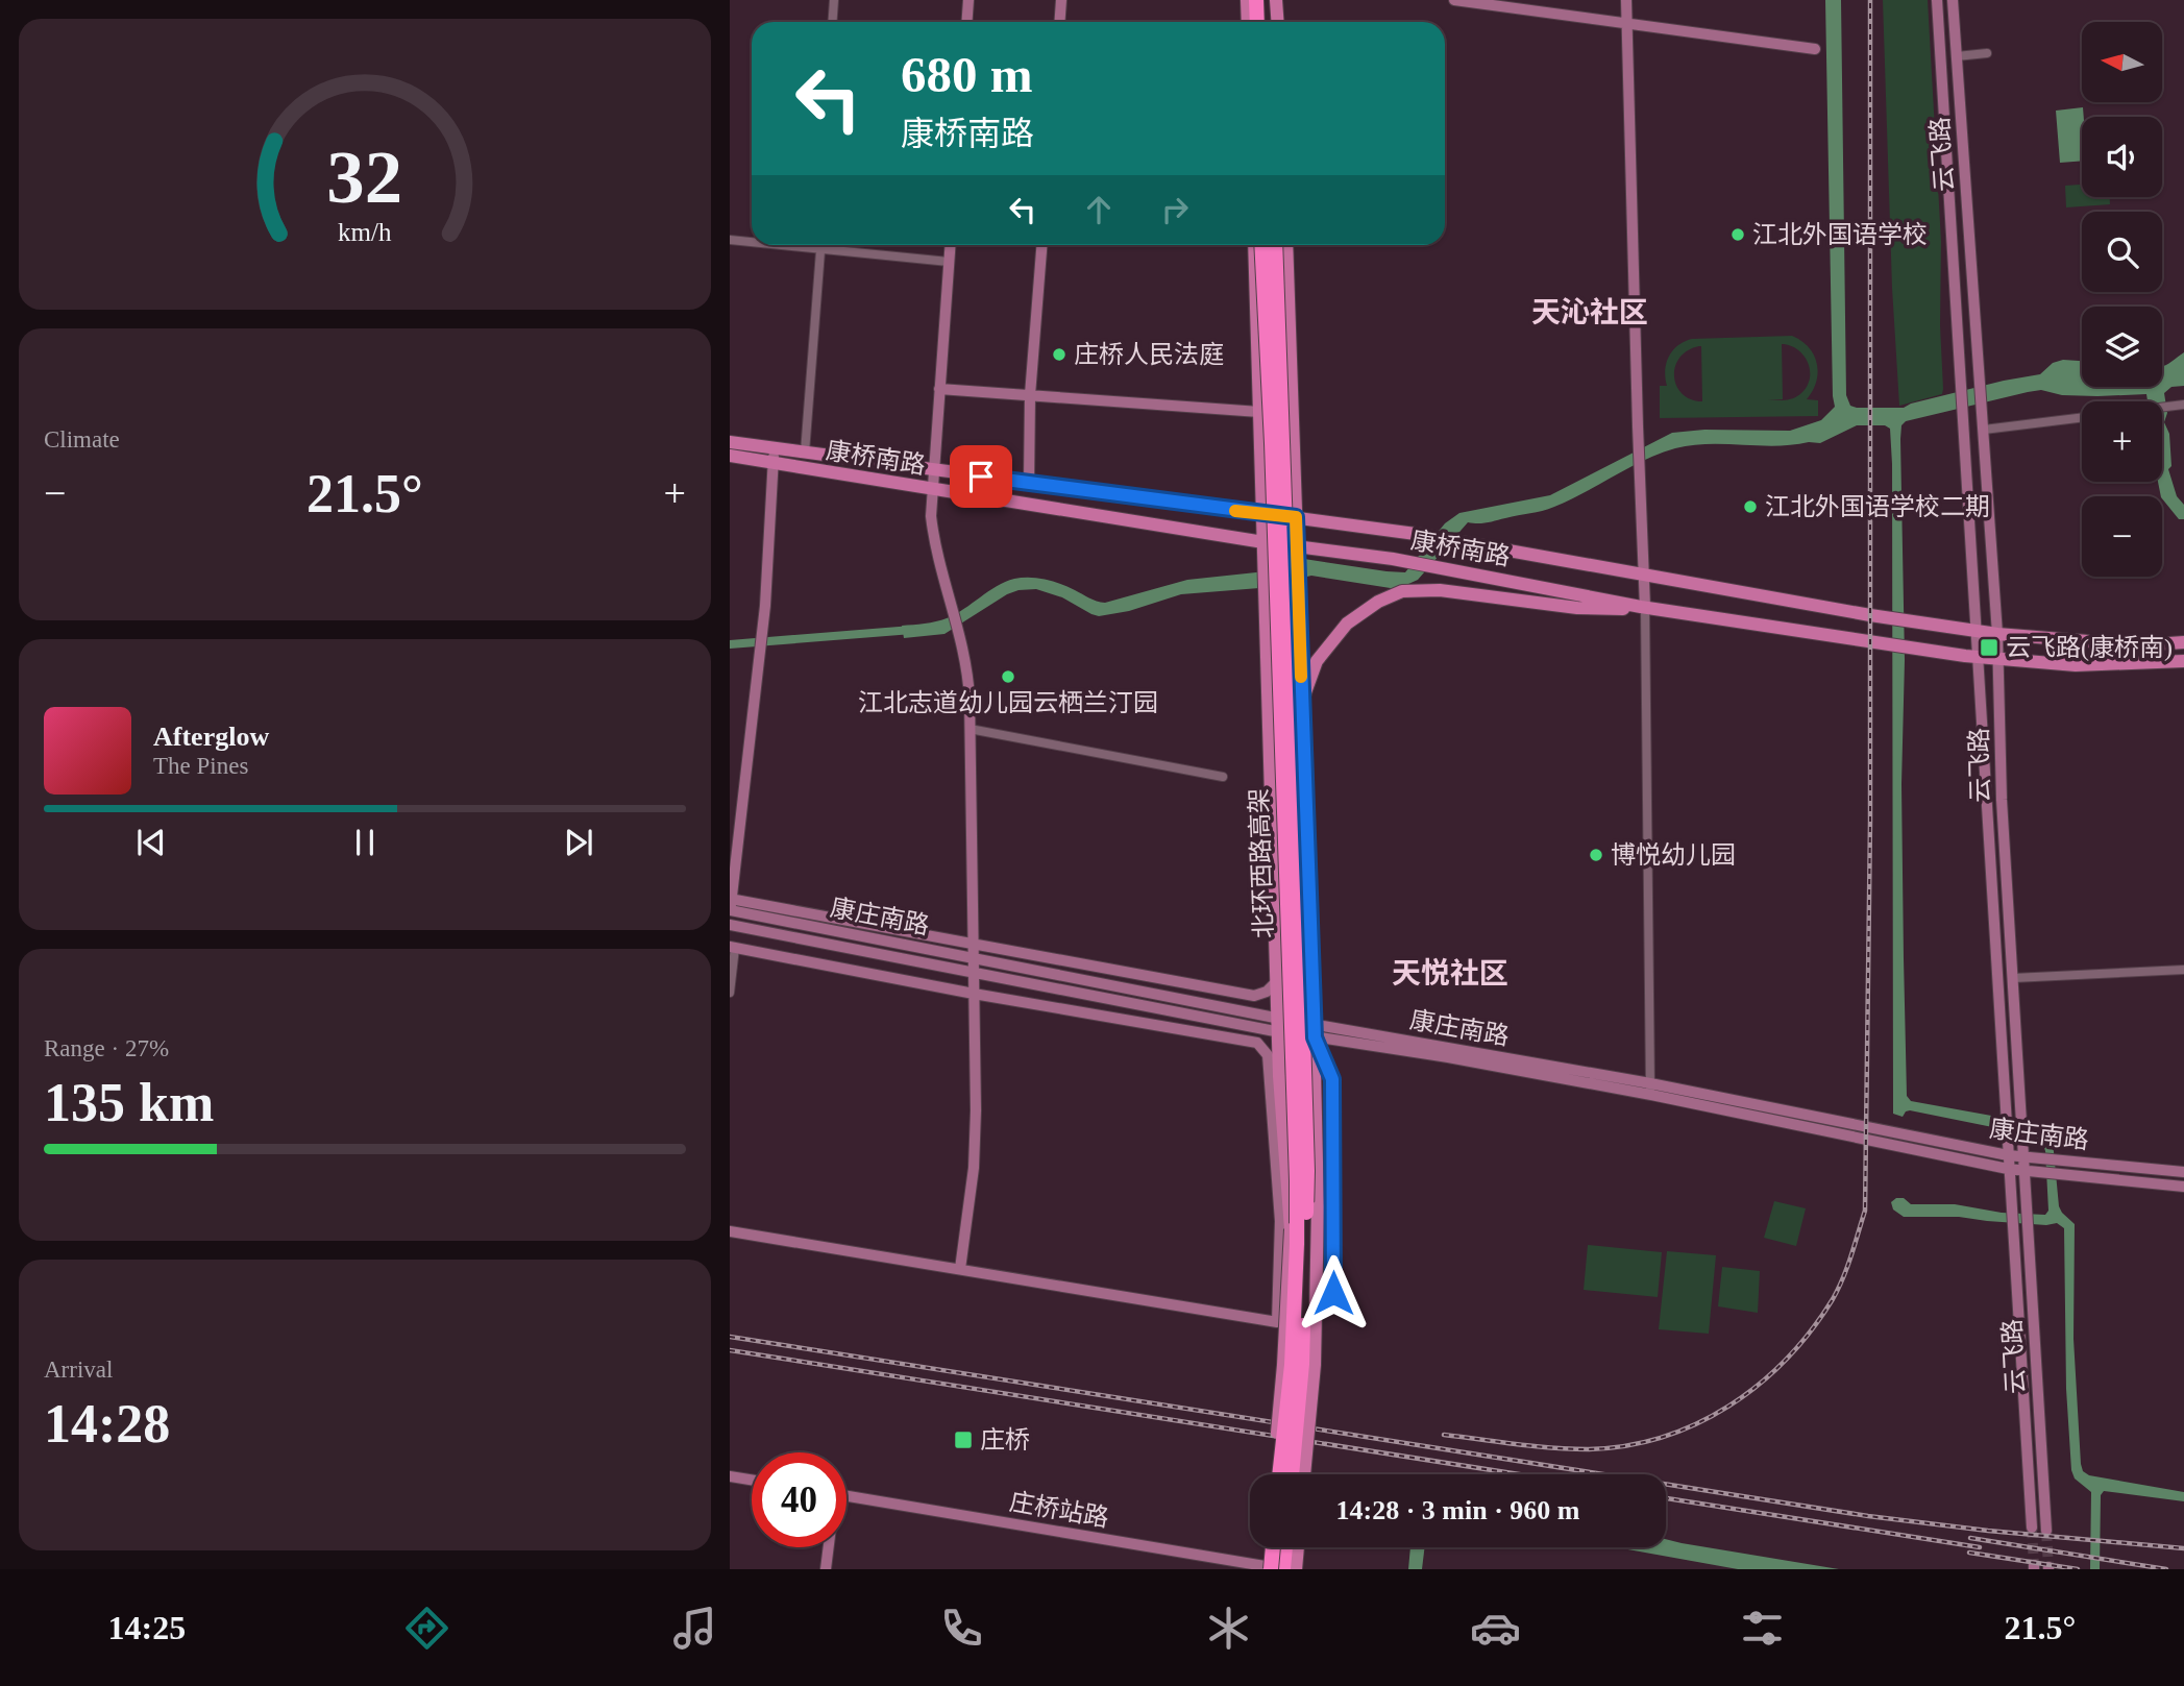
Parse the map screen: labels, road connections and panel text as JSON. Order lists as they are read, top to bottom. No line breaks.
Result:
{"streets":{"highway":["北环西路高架"],"main road":["康桥南路"],"street":["云飞路","康庄南路","庄桥站路"]},"crossings":[["云飞路","康桥南路"],["云飞路","康庄南路"]],"districts":["天沁社区","天悦社区"],"places":{"other":["江北外国语学校","庄桥人民法庭","江北外国语学校二期","江北志道幼儿园云栖兰汀园","博悦幼儿园"],"transit":["云飞路(康桥南)","庄桥"]},"north":"left","page":{"map_buttons":["+","−"],"turn":["680 m","康桥南路"],"tile":["Climate",["Range · 27%","135 km"],["Arrival","14:28"]],"heat":["−","21.5°","+"],"song":["Afterglow","The Pines"],"limit":"40","trip":"14:28 · 3 min · 960 m","tabs":["14:25","21.5°"],"gauge":["32","km/h"]}}
